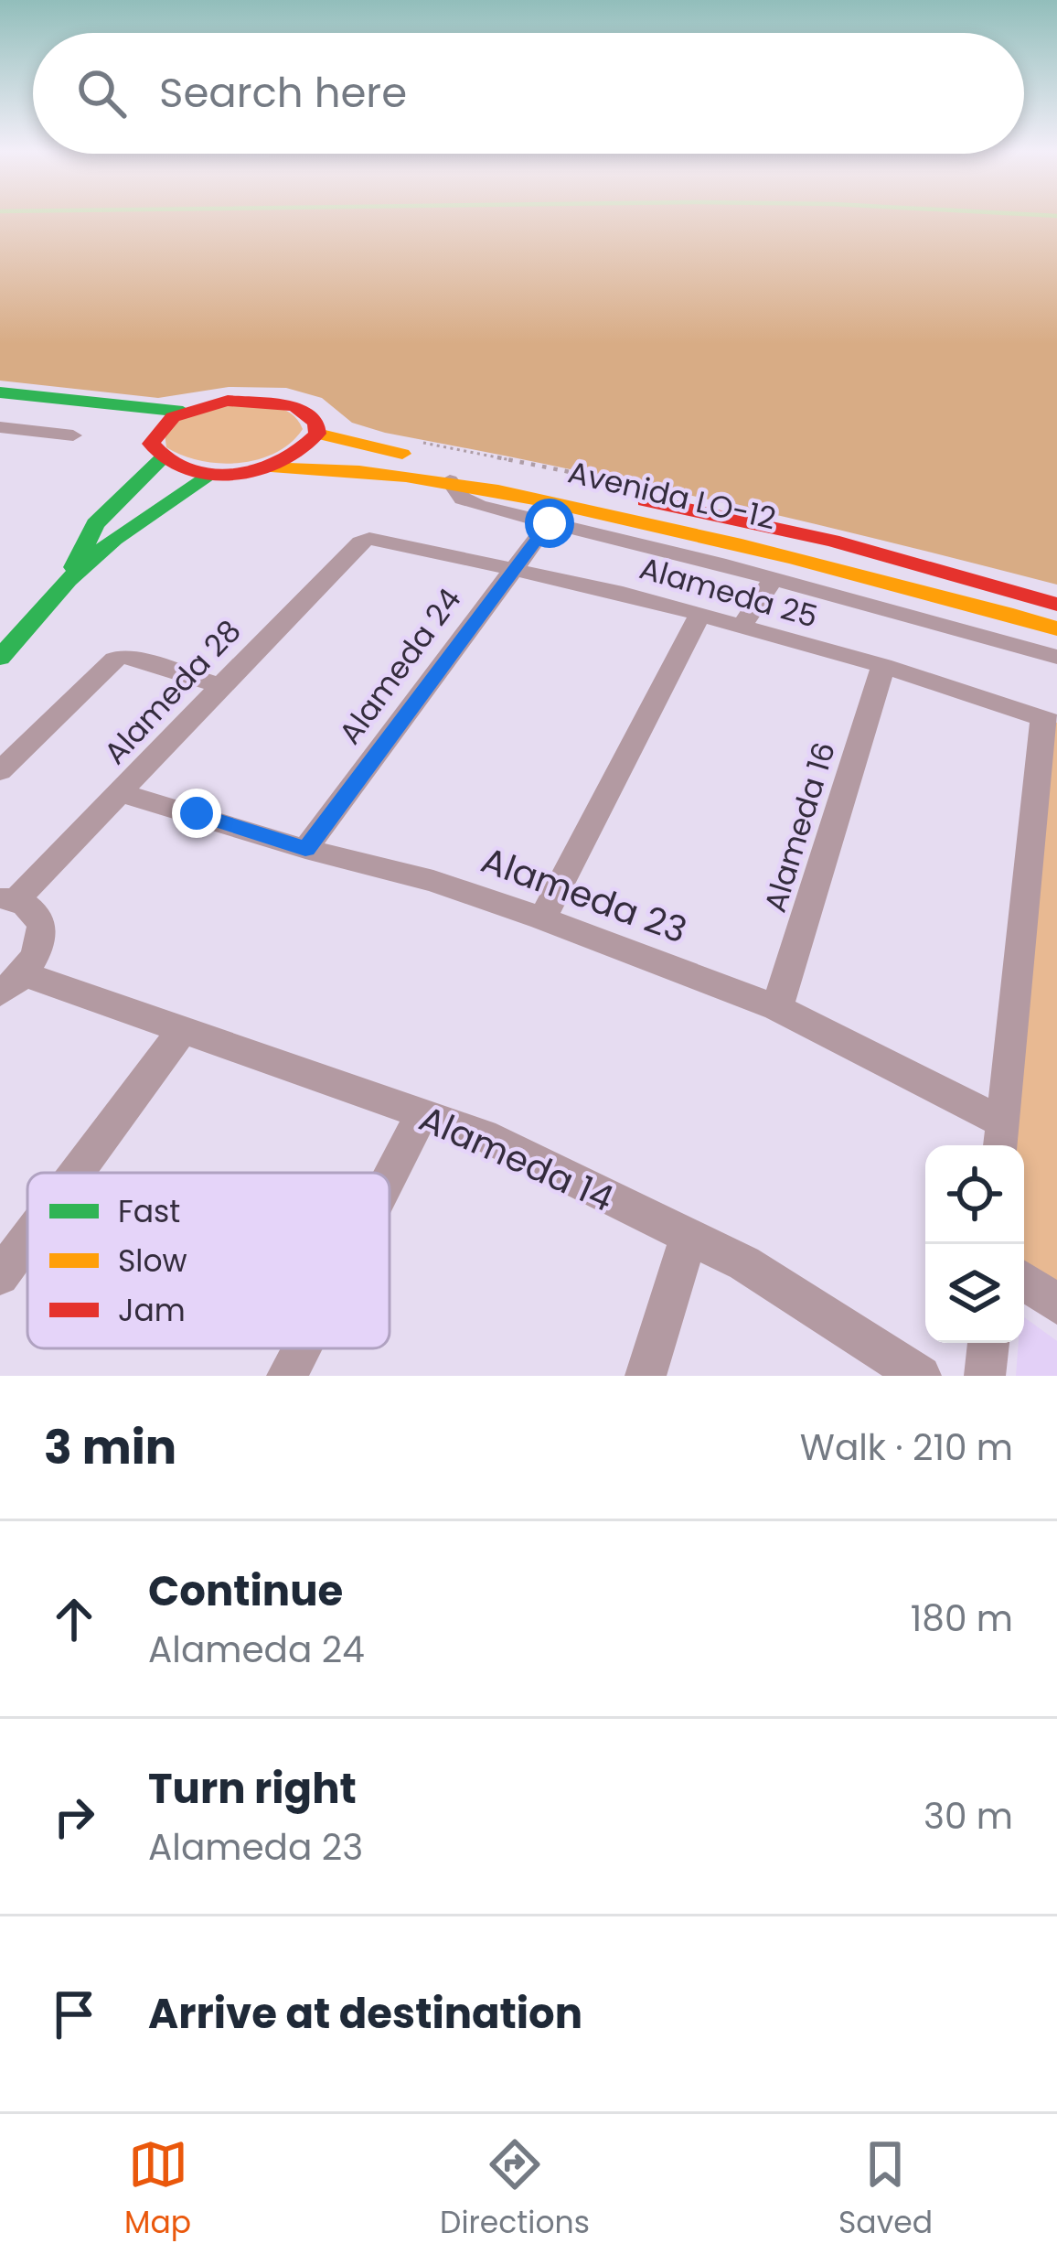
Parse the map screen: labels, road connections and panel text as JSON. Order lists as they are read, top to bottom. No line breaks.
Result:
{"streets":{"street":["Avenida LO-12","Alameda 25","Alameda 24","Alameda 28","Alameda 16","Alameda 23","Alameda 14"]},"crossings":[["Alameda 25","Alameda 24"],["Alameda 25","Alameda 28"],["Alameda 25","Alameda 16"],["Alameda 24","Alameda 23"],["Alameda 28","Alameda 23"],["Alameda 16","Alameda 23"]],"legend":["Fast","Slow","Jam"],"page":{"search":"Search here","heading":["3 min","Walk · 210 m"],"list":[["Continue","Alameda 24","180 m"],["Turn right","Alameda 23","30 m"],"Arrive at destination"],"nav":["Map","Directions","Saved"]}}
